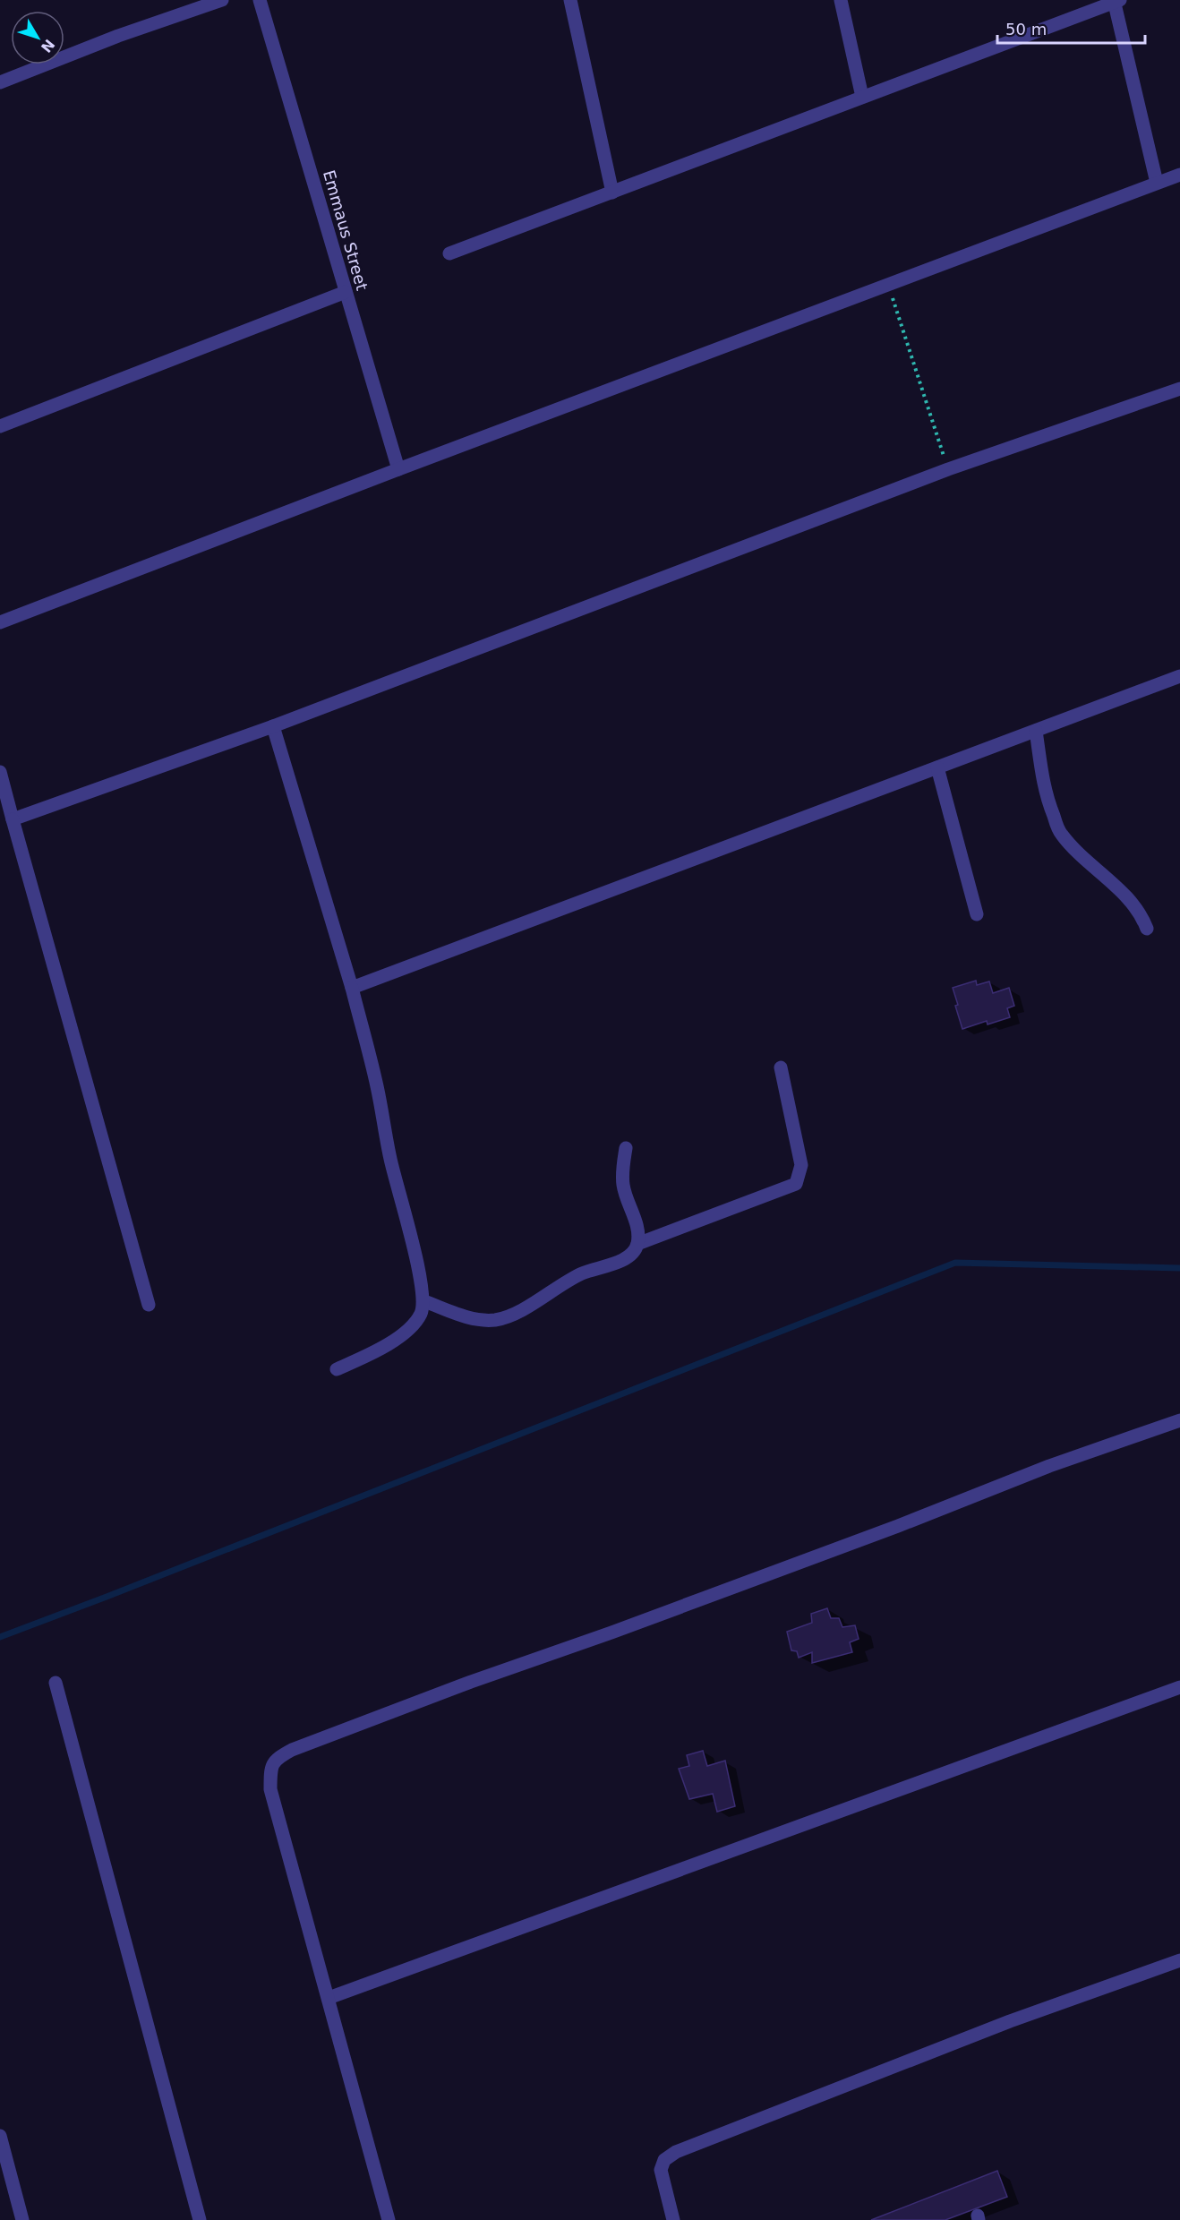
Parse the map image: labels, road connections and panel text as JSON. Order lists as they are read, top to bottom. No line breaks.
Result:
{"streets":{"street":["Emmaus Street"]},"scale_bar":"50 m","north":"bottom right"}
